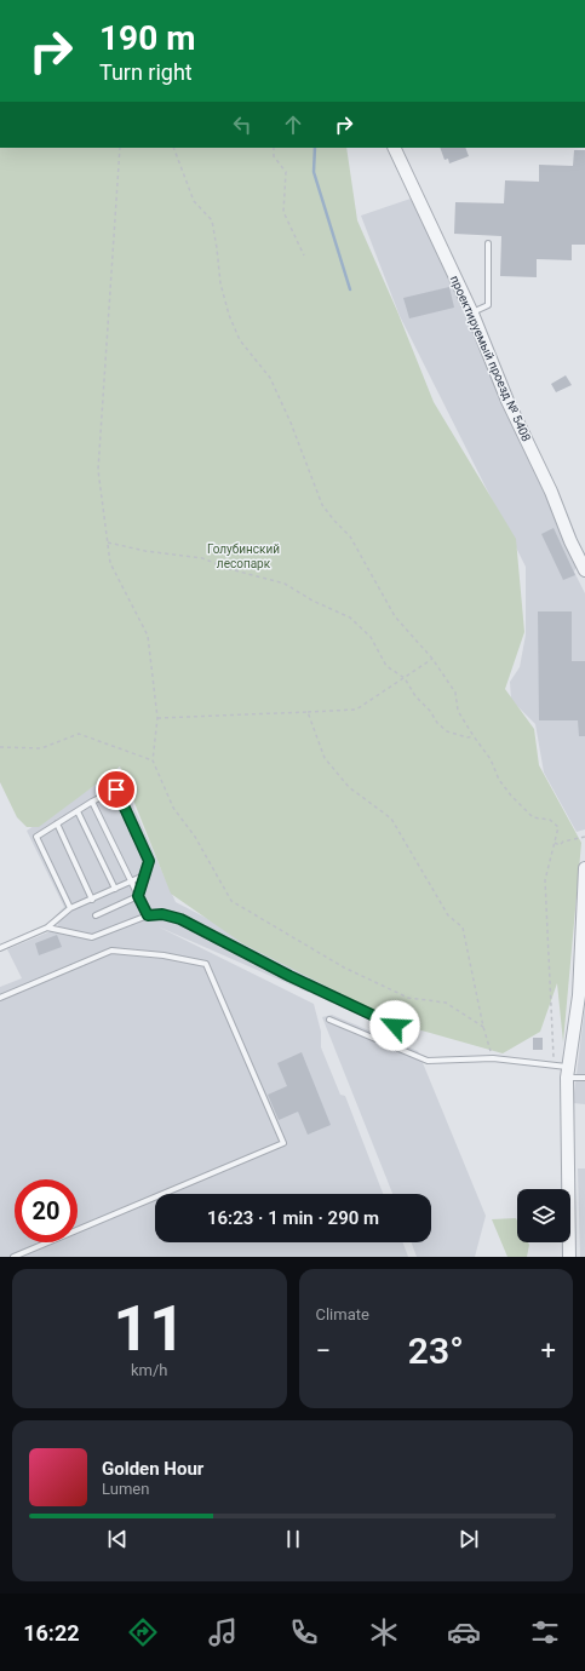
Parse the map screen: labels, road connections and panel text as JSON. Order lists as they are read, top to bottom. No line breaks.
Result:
{"streets":{"street":["проектируемый проезд № 5408"]},"parks":["Голубинский лесопарк"],"page":{"turn":["190 m","Turn right"],"limit":"20","trip":"16:23 · 1 min · 290 m","tile":[["11","km/h"],"Climate"],"heat":["−","23°","+"],"song":["Golden Hour","Lumen"],"tabs":"16:22"}}
